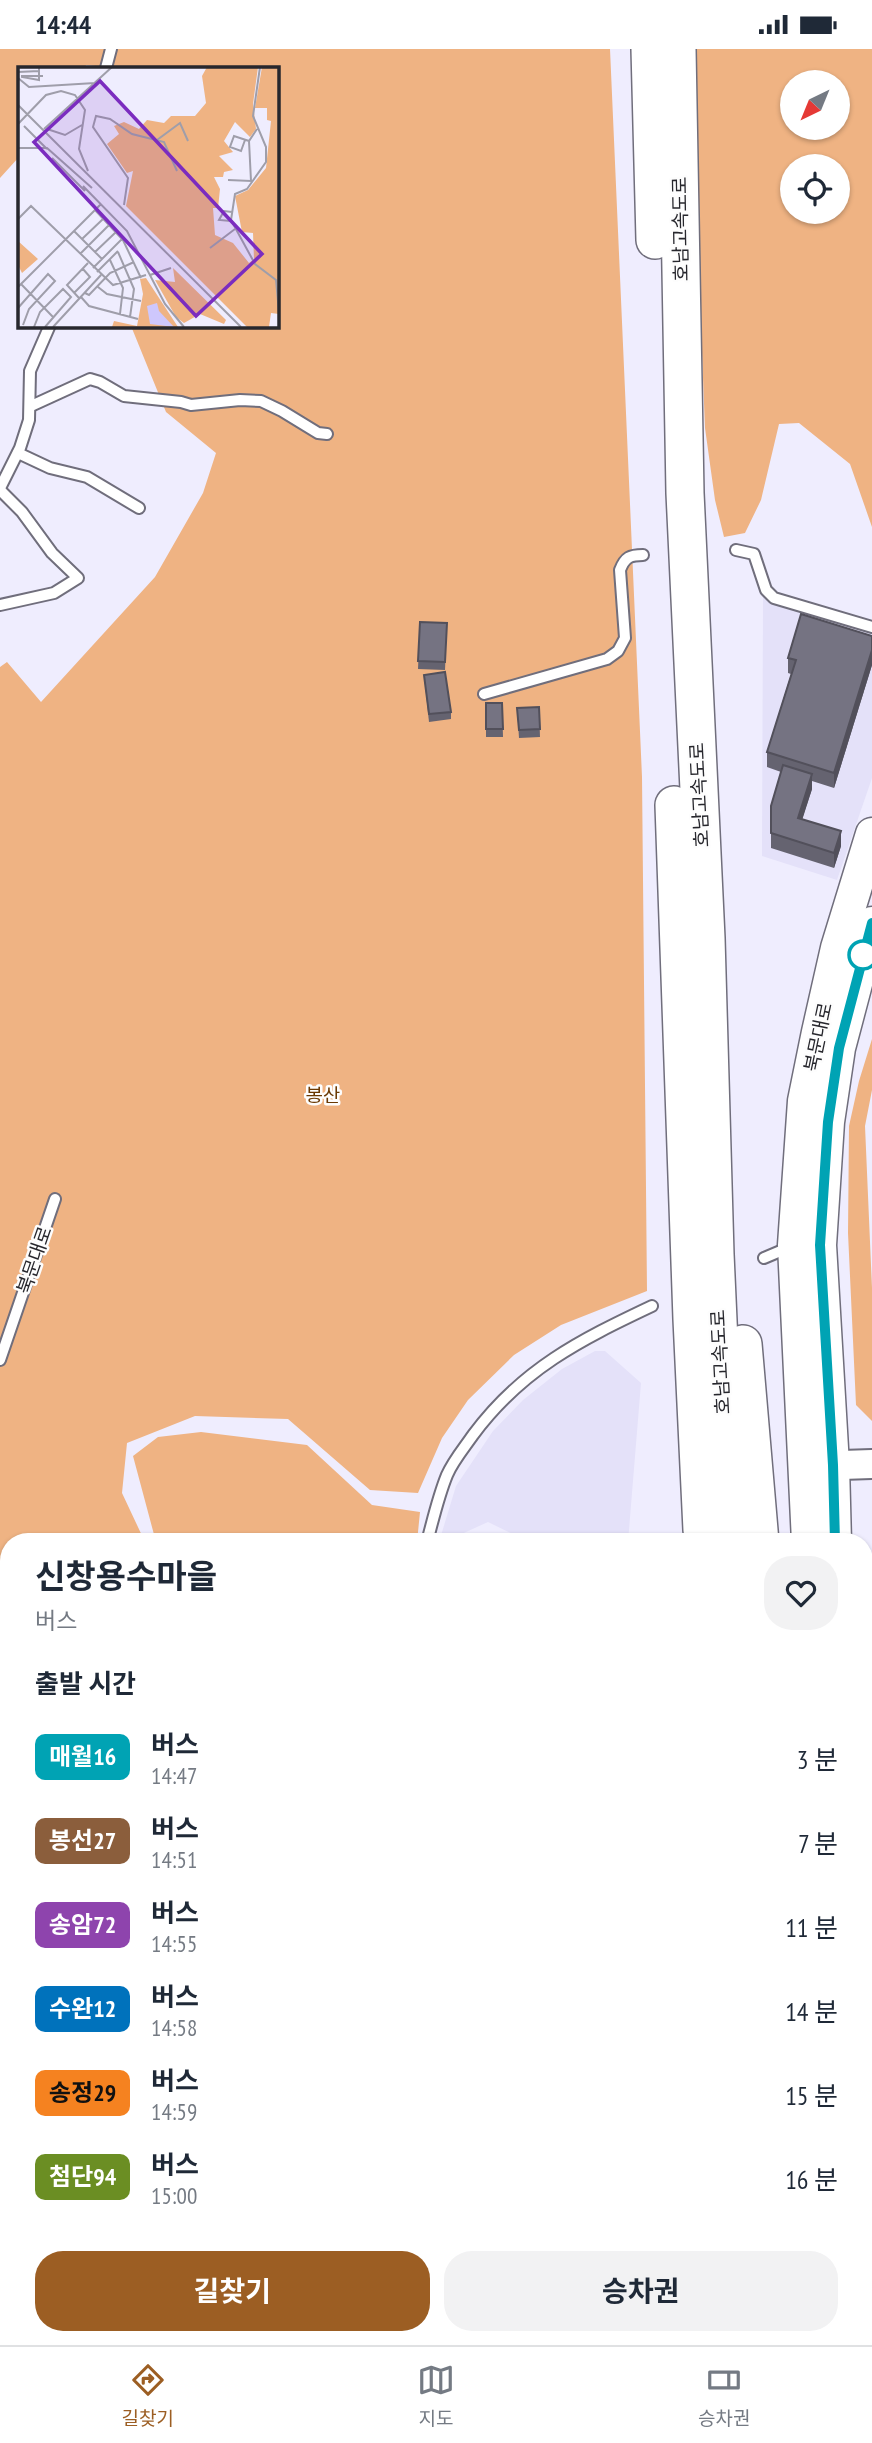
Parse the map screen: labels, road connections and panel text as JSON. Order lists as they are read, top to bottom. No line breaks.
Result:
{"streets":{"highway":["호남고속도로"],"main road":["북문대로"]},"parks":["봉산"],"lines":["bus line 매월16"],"north":"bottom left","page":{"status":"14:44","heading":[["신창용수마을","버스"],"출발 시간"],"list":[{"mark":"매월16","name":"버스","note":"14:47","value":"3 분"},{"mark":"봉선27","name":"버스","note":"14:51","value":"7 분"},{"mark":"송암72","name":"버스","note":"14:55","value":"11 분"},{"mark":"수완12","name":"버스","note":"14:58","value":"14 분"},{"mark":"송정29","name":"버스","note":"14:59","value":"15 분"},{"mark":"첨단94","name":"버스","note":"15:00","value":"16 분"}],"buttons":["길찾기","승차권"],"tabs":["길찾기","지도","승차권"]}}
